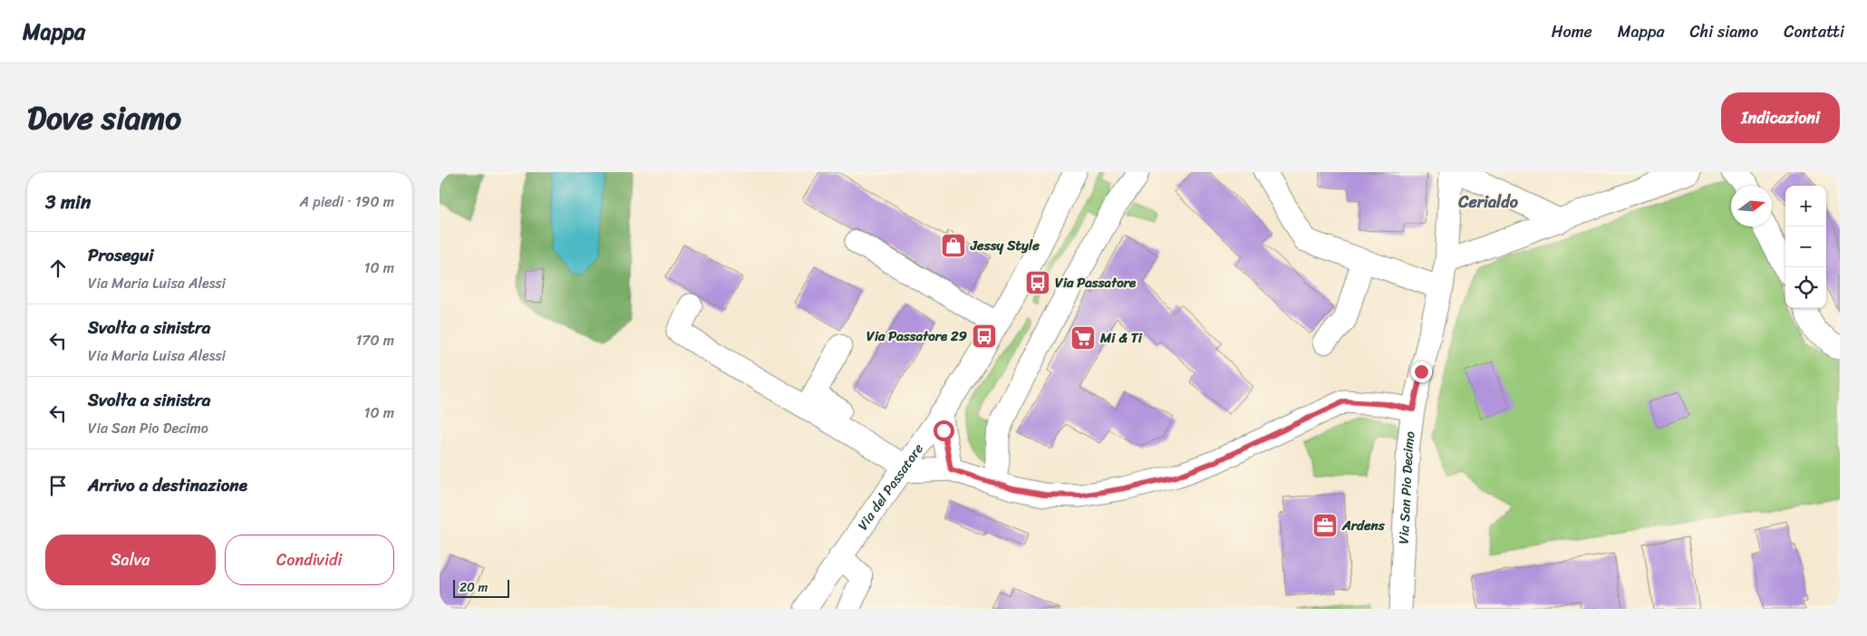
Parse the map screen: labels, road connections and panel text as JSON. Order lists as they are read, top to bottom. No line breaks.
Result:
{"streets":{"street":["Via del Passatore","Via San Pio Decimo"]},"districts":["Cerialdo"],"places":{"shop":["Jessy Style"],"bus stop":["Via Passatore","Via Passatore 29"],"supermarket":["Mi & Ti"],"office":["Ardens"]},"scale_bar":"20 m","north":"right","page":{"header":"Mappa","nav":["Home","Mappa","Chi siamo","Contatti"],"title":"Dove siamo","buttons":["Indicazioni",["Salva","Condividi"]],"heading":["3 min","A piedi · 190 m"],"map_buttons":["+","−"],"list":[["Prosegui","Via Maria Luisa Alessi","10 m"],["Svolta a sinistra","Via Maria Luisa Alessi","170 m"],["Svolta a sinistra","Via San Pio Decimo","10 m"],"Arrivo a destinazione"],"scale":"20 m"}}
